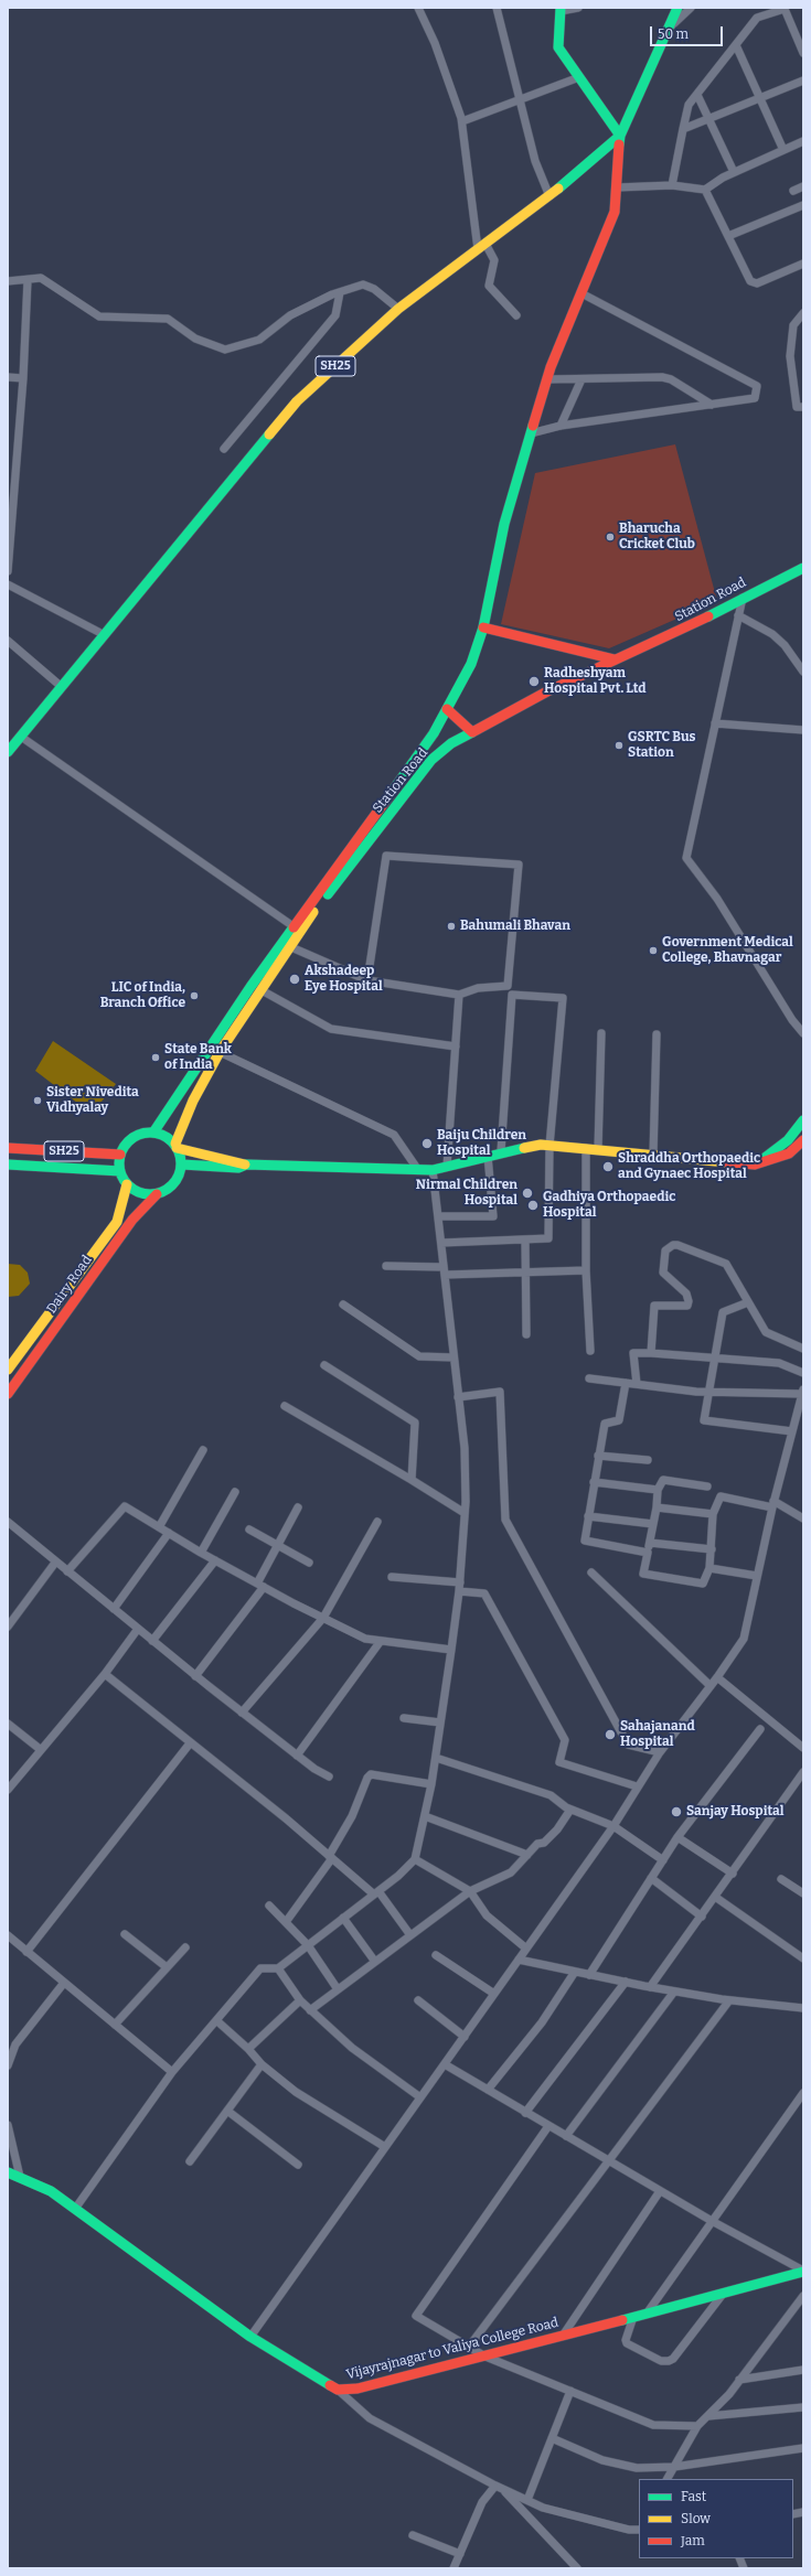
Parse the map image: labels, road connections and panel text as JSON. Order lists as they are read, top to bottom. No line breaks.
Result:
{"streets":{"main road":["SH25","Station Road","Dairy Road","Vijayrajnagar to Valiya College Road"]},"crossings":[["SH25","Station Road"],["SH25","Dairy Road"],["Station Road","Dairy Road"]],"places":["Bharucha Cricket Club","Radheshyam Hospital Pvt. Ltd","GSRTC Bus Station","Bahumali Bhavan","Government Medical College, Bhavnagar","Akshadeep Eye Hospital","LIC of India, Branch Office","State Bank of India","Sister Nivedita Vidhyalay","Baiju Children Hospital","Shraddha Orthopaedic and Gynaec Hospital","Nirmal Children Hospital","Gadhiya Orthopaedic Hospital","Sahajanand Hospital","Sanjay Hospital"],"legend":["Fast","Slow","Jam"],"scale_bar":"50 m"}
